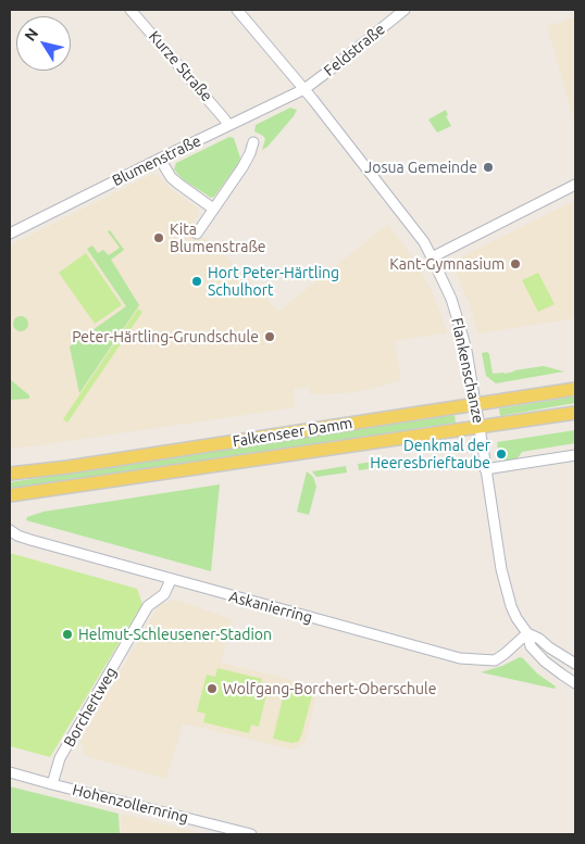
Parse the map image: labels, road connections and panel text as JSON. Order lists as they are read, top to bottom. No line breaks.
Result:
{"streets":{"main road":["Falkenseer Damm"],"street":["Feldstraße","Kurze Straße","Blumenstraße","Flankenschanze","Askanierring","Borchertweg","Hohenzollernring"]},"crossings":[["Feldstraße","Blumenstraße"],["Feldstraße","Flankenschanze"],["Kurze Straße","Blumenstraße"],["Blumenstraße","Flankenschanze"],["Flankenschanze","Falkenseer Damm"],["Flankenschanze","Askanierring"],["Askanierring","Borchertweg"],["Borchertweg","Hohenzollernring"]],"places":["Josua Gemeinde","Kita Blumenstraße","Kant-Gymnasium","Hort Peter-Härtling Schulhort","Peter-Härtling-Grundschule","Denkmal der Heeresbrieftaube","Helmut-Schleusener-Stadion","Wolfgang-Borchert-Oberschule"],"north":"top left"}
